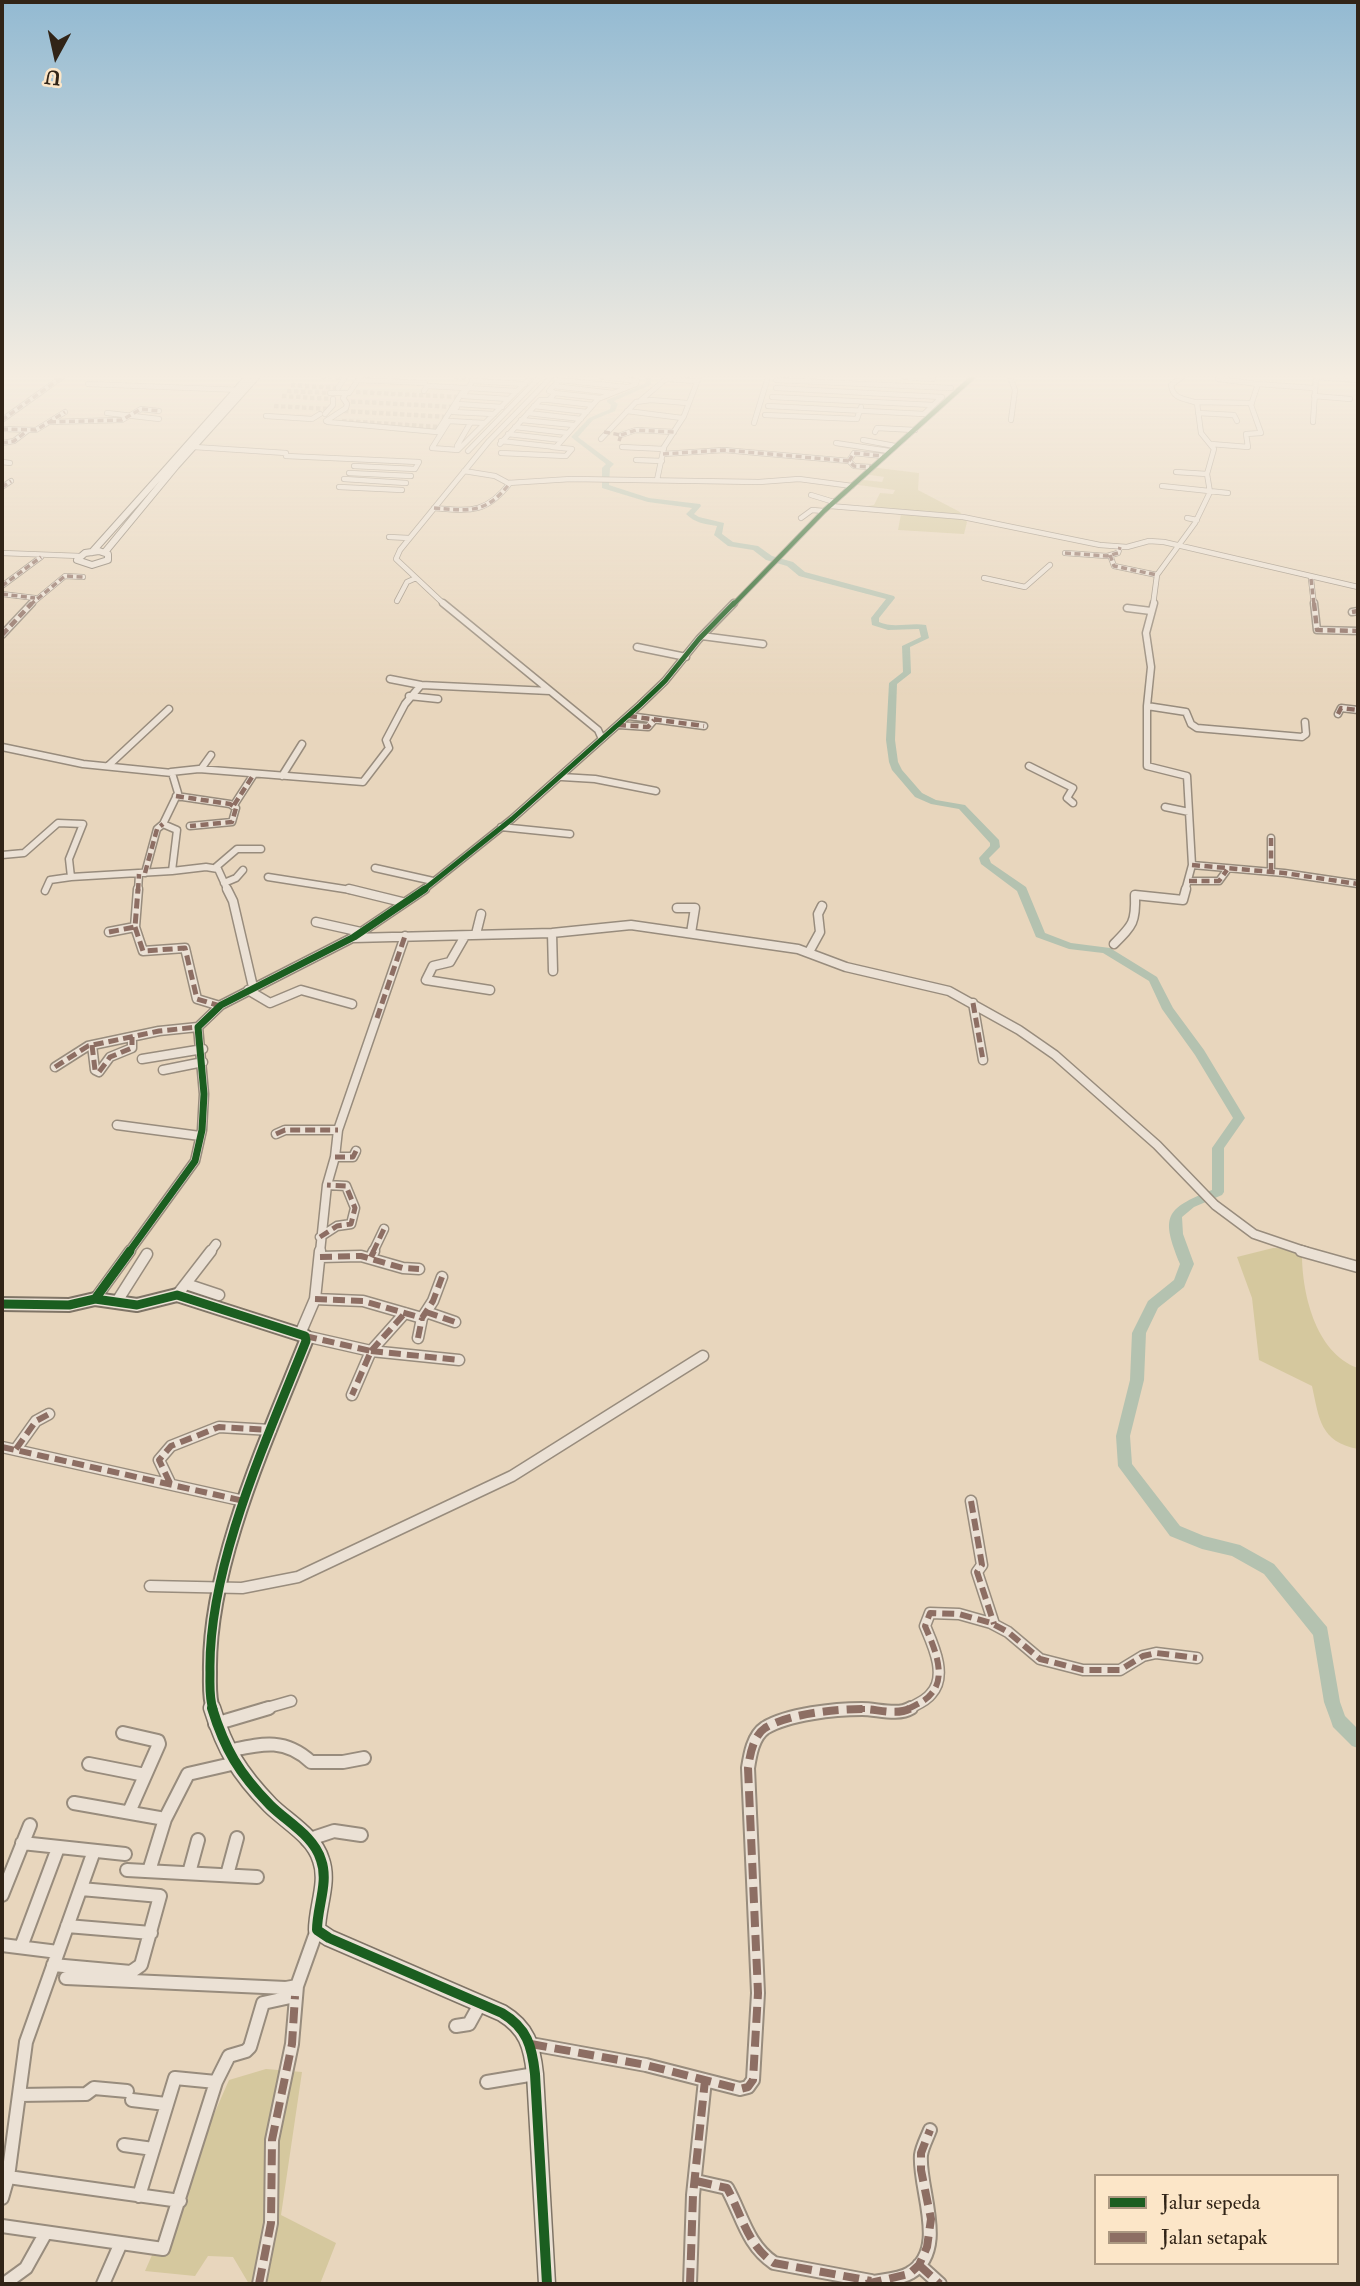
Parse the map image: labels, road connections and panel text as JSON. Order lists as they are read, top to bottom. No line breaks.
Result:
{"legend":["Jalur sepeda","Jalan setapak"],"north":"bottom"}
